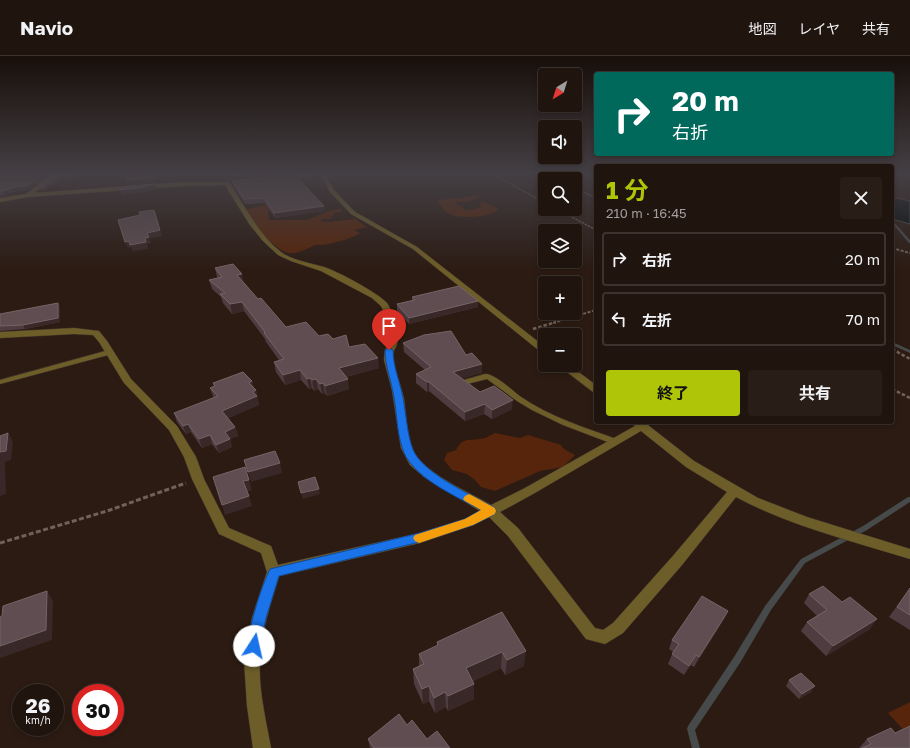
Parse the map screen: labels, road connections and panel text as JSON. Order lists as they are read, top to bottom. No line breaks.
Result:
{"north":"bottom left","page":{"header":"Navio","nav":["地図","レイヤ","共有"],"map_buttons":["+","−"],"turn":["20 m","右折"],"heading":["1 分","210 m · 16:45"],"list":[{"name":"右折","value":"20 m"},{"name":"左折","value":"70 m"}],"buttons":["終了","共有"],"speed":"26 km/h","limit":"30"}}
